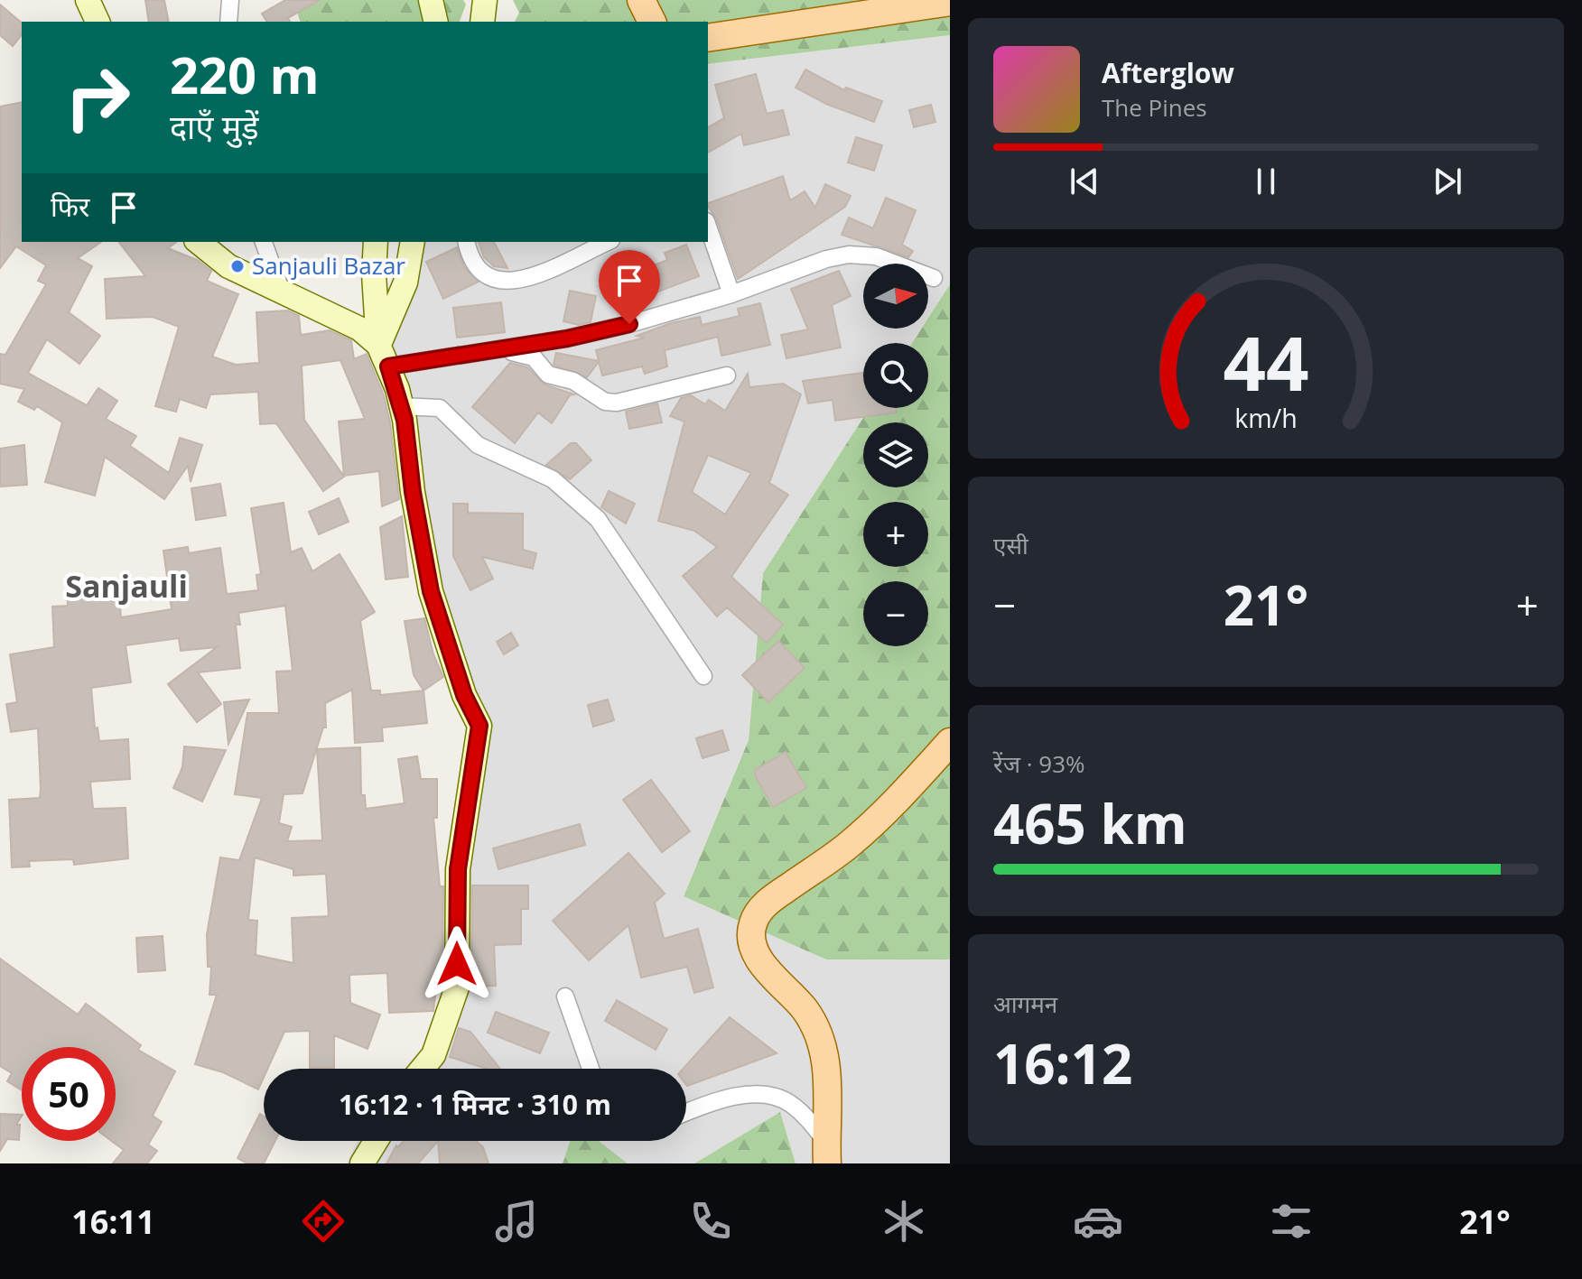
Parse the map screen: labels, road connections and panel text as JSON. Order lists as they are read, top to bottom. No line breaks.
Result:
{"districts":["Sanjauli"],"places":["Sanjauli Bazar"],"north":"right","page":{"turn":["220 m","दाएँ मुड़ें"],"song":["Afterglow","The Pines"],"then":"फिर","map_buttons":["+","−"],"tile":["एसी",["रेंज · 93%","465 km"],["आगमन","16:12"]],"heat":["−","21°","+"],"limit":"50","trip":"16:12 · 1 मिनट · 310 m","tabs":["16:11","21°"],"gauge":["44","km/h"]}}
